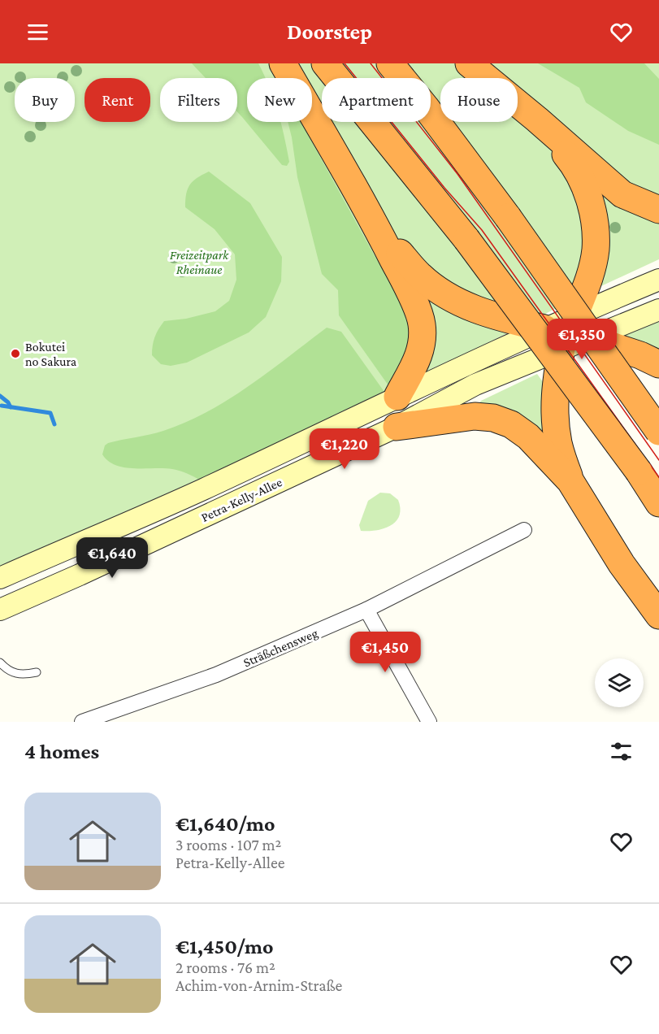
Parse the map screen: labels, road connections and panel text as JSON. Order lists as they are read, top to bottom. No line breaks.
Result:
{"streets":{"main road":["Petra-Kelly-Allee"],"street":["Sträßchensweg"]},"parks":["Freizeitpark Rheinaue"],"places":["Bokutei no Sakura"],"page":{"header":"Doorstep","chip":["Buy","Rent","Filters","New","Apartment","House"],"price":["€1,350","€1,220","€1,640","€1,450"],"heading":"4 homes","list":[{"name":"€1,640/mo","note":"3 rooms · 107 m² · Petra-Kelly-Allee"},{"name":"€1,450/mo","note":"2 rooms · 76 m² · Achim-von-Arnim-Straße"}]}}
